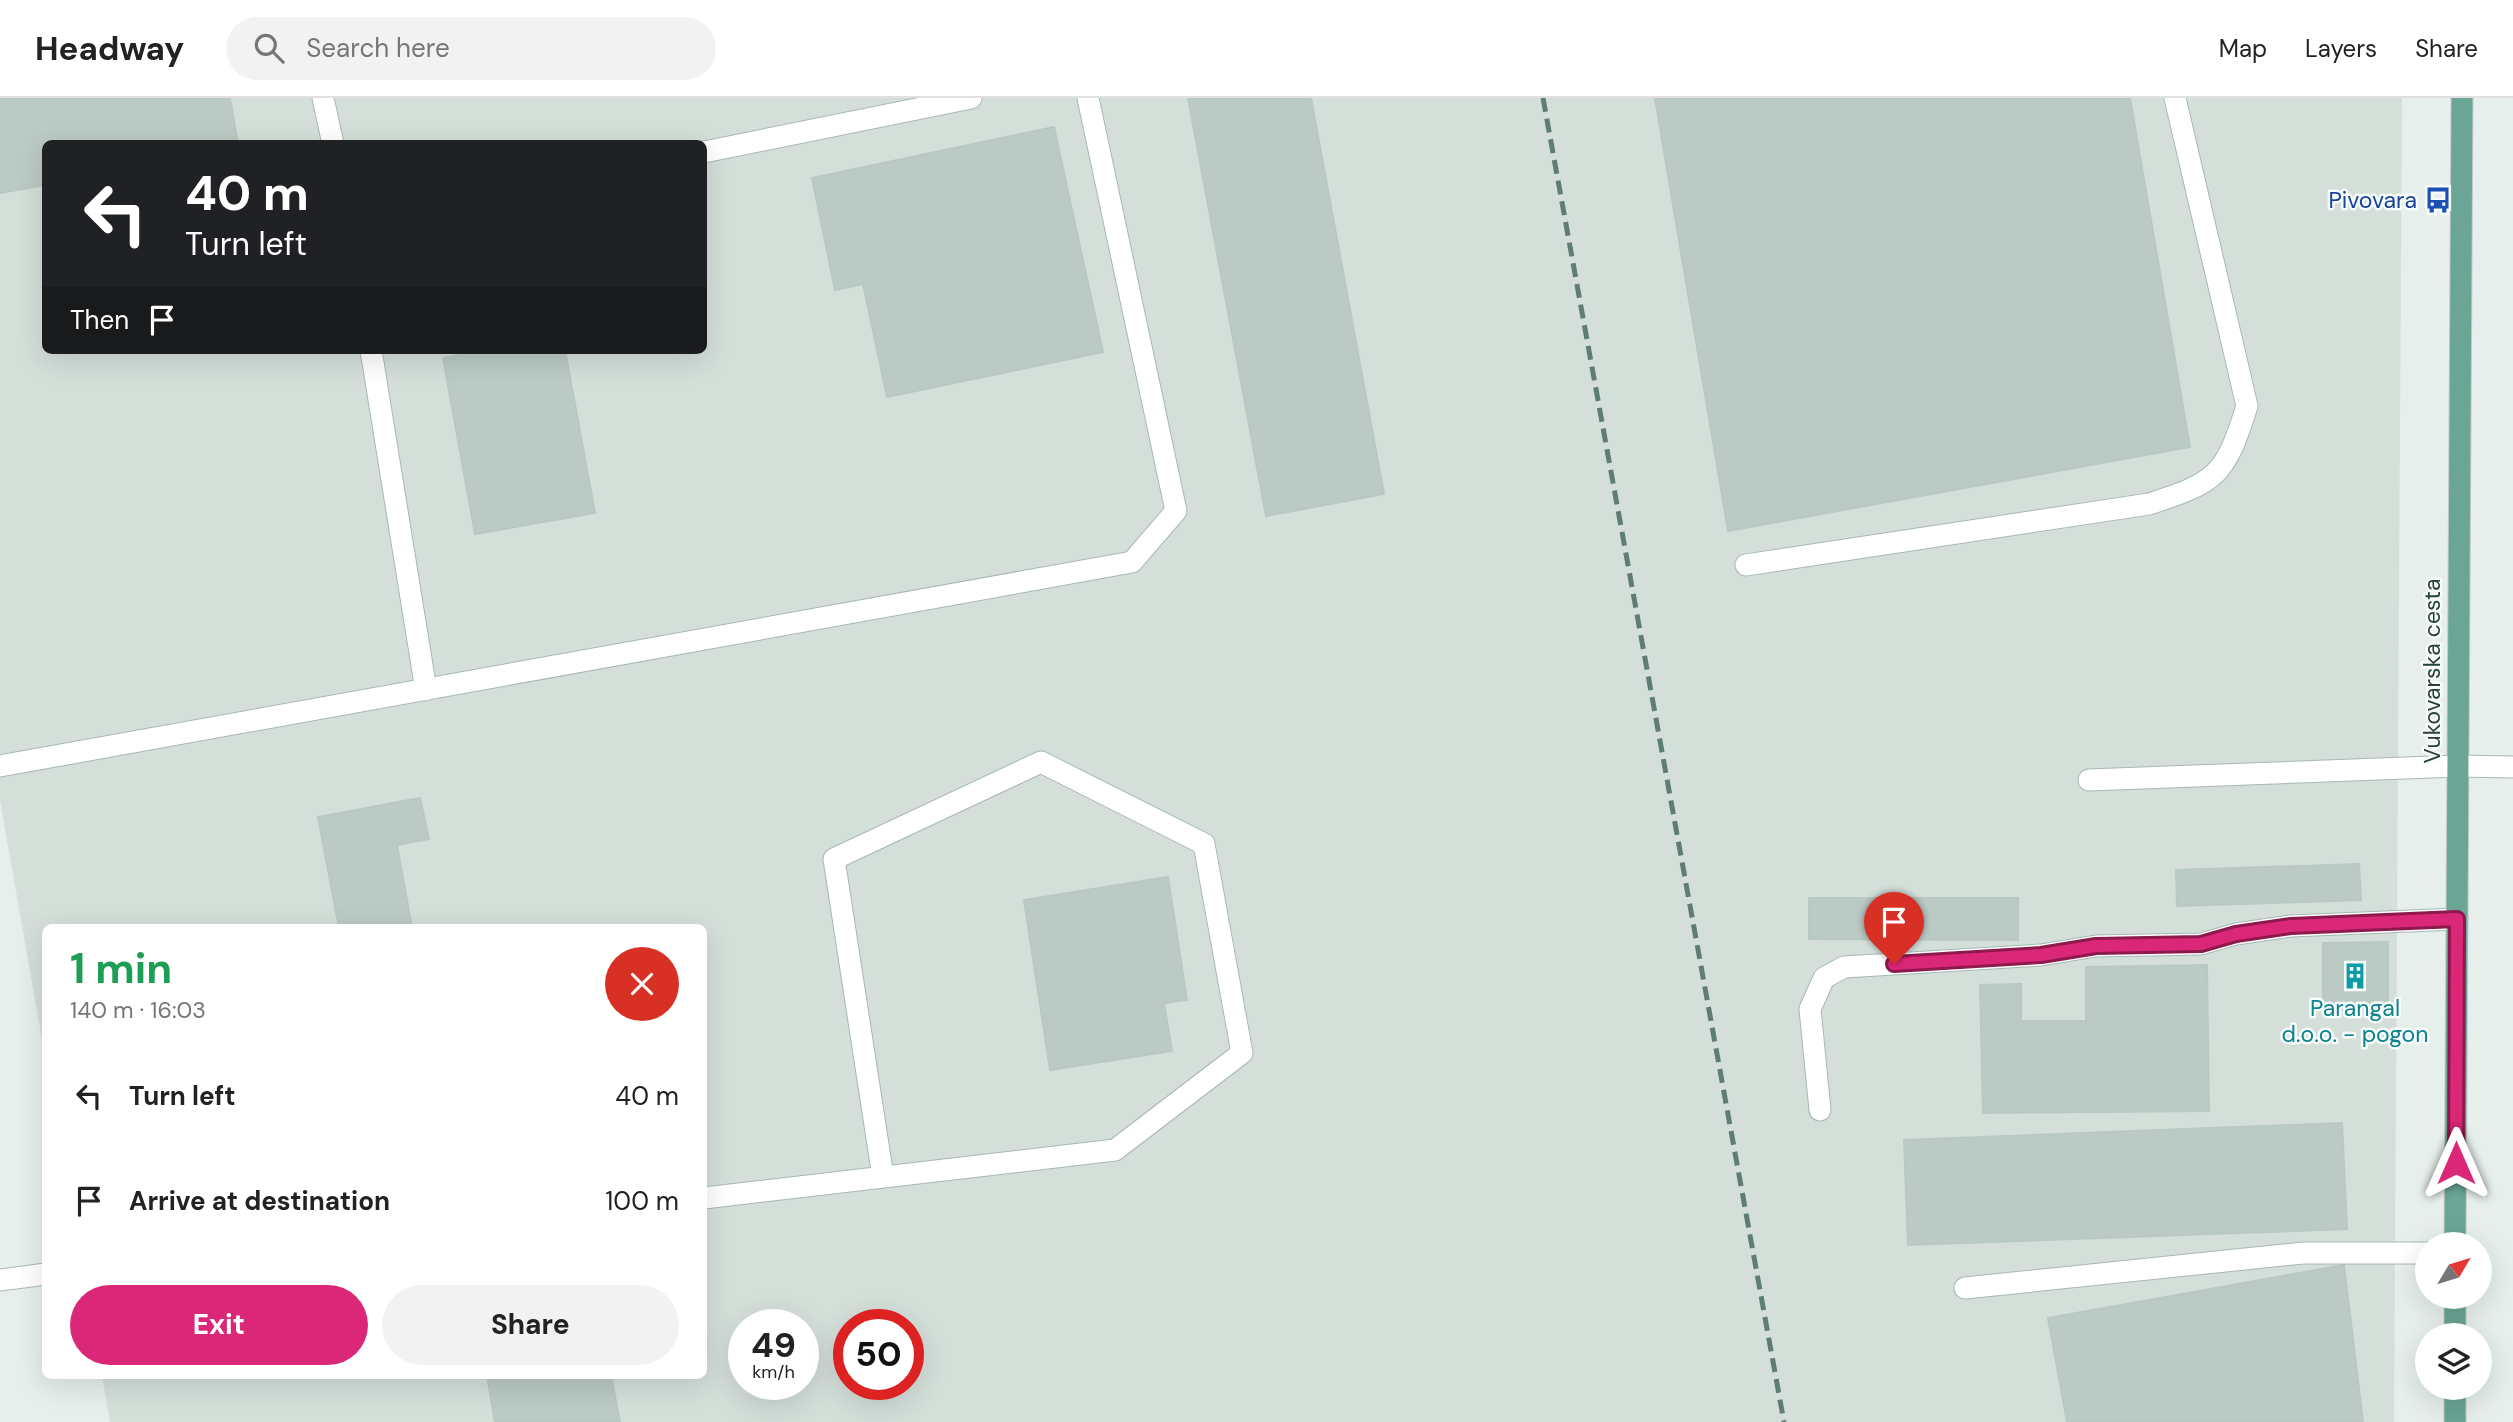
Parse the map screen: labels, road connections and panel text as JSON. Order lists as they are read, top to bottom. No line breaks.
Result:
{"streets":{"main road":["Vukovarska cesta"]},"places":{"bus stop":["Pivovara"],"building":["Parangal d.o.o. - pogon"]},"north":"top right","page":{"header":"Headway","search":"Search here","nav":["Map","Layers","Share"],"turn":["40 m","Turn left"],"then":"Then","heading":["1 min","140 m · 16:03"],"list":[{"name":"Turn left","value":"40 m"},{"name":"Arrive at destination","value":"100 m"}],"buttons":["Exit","Share"],"speed":"49 km/h","limit":"50"}}
